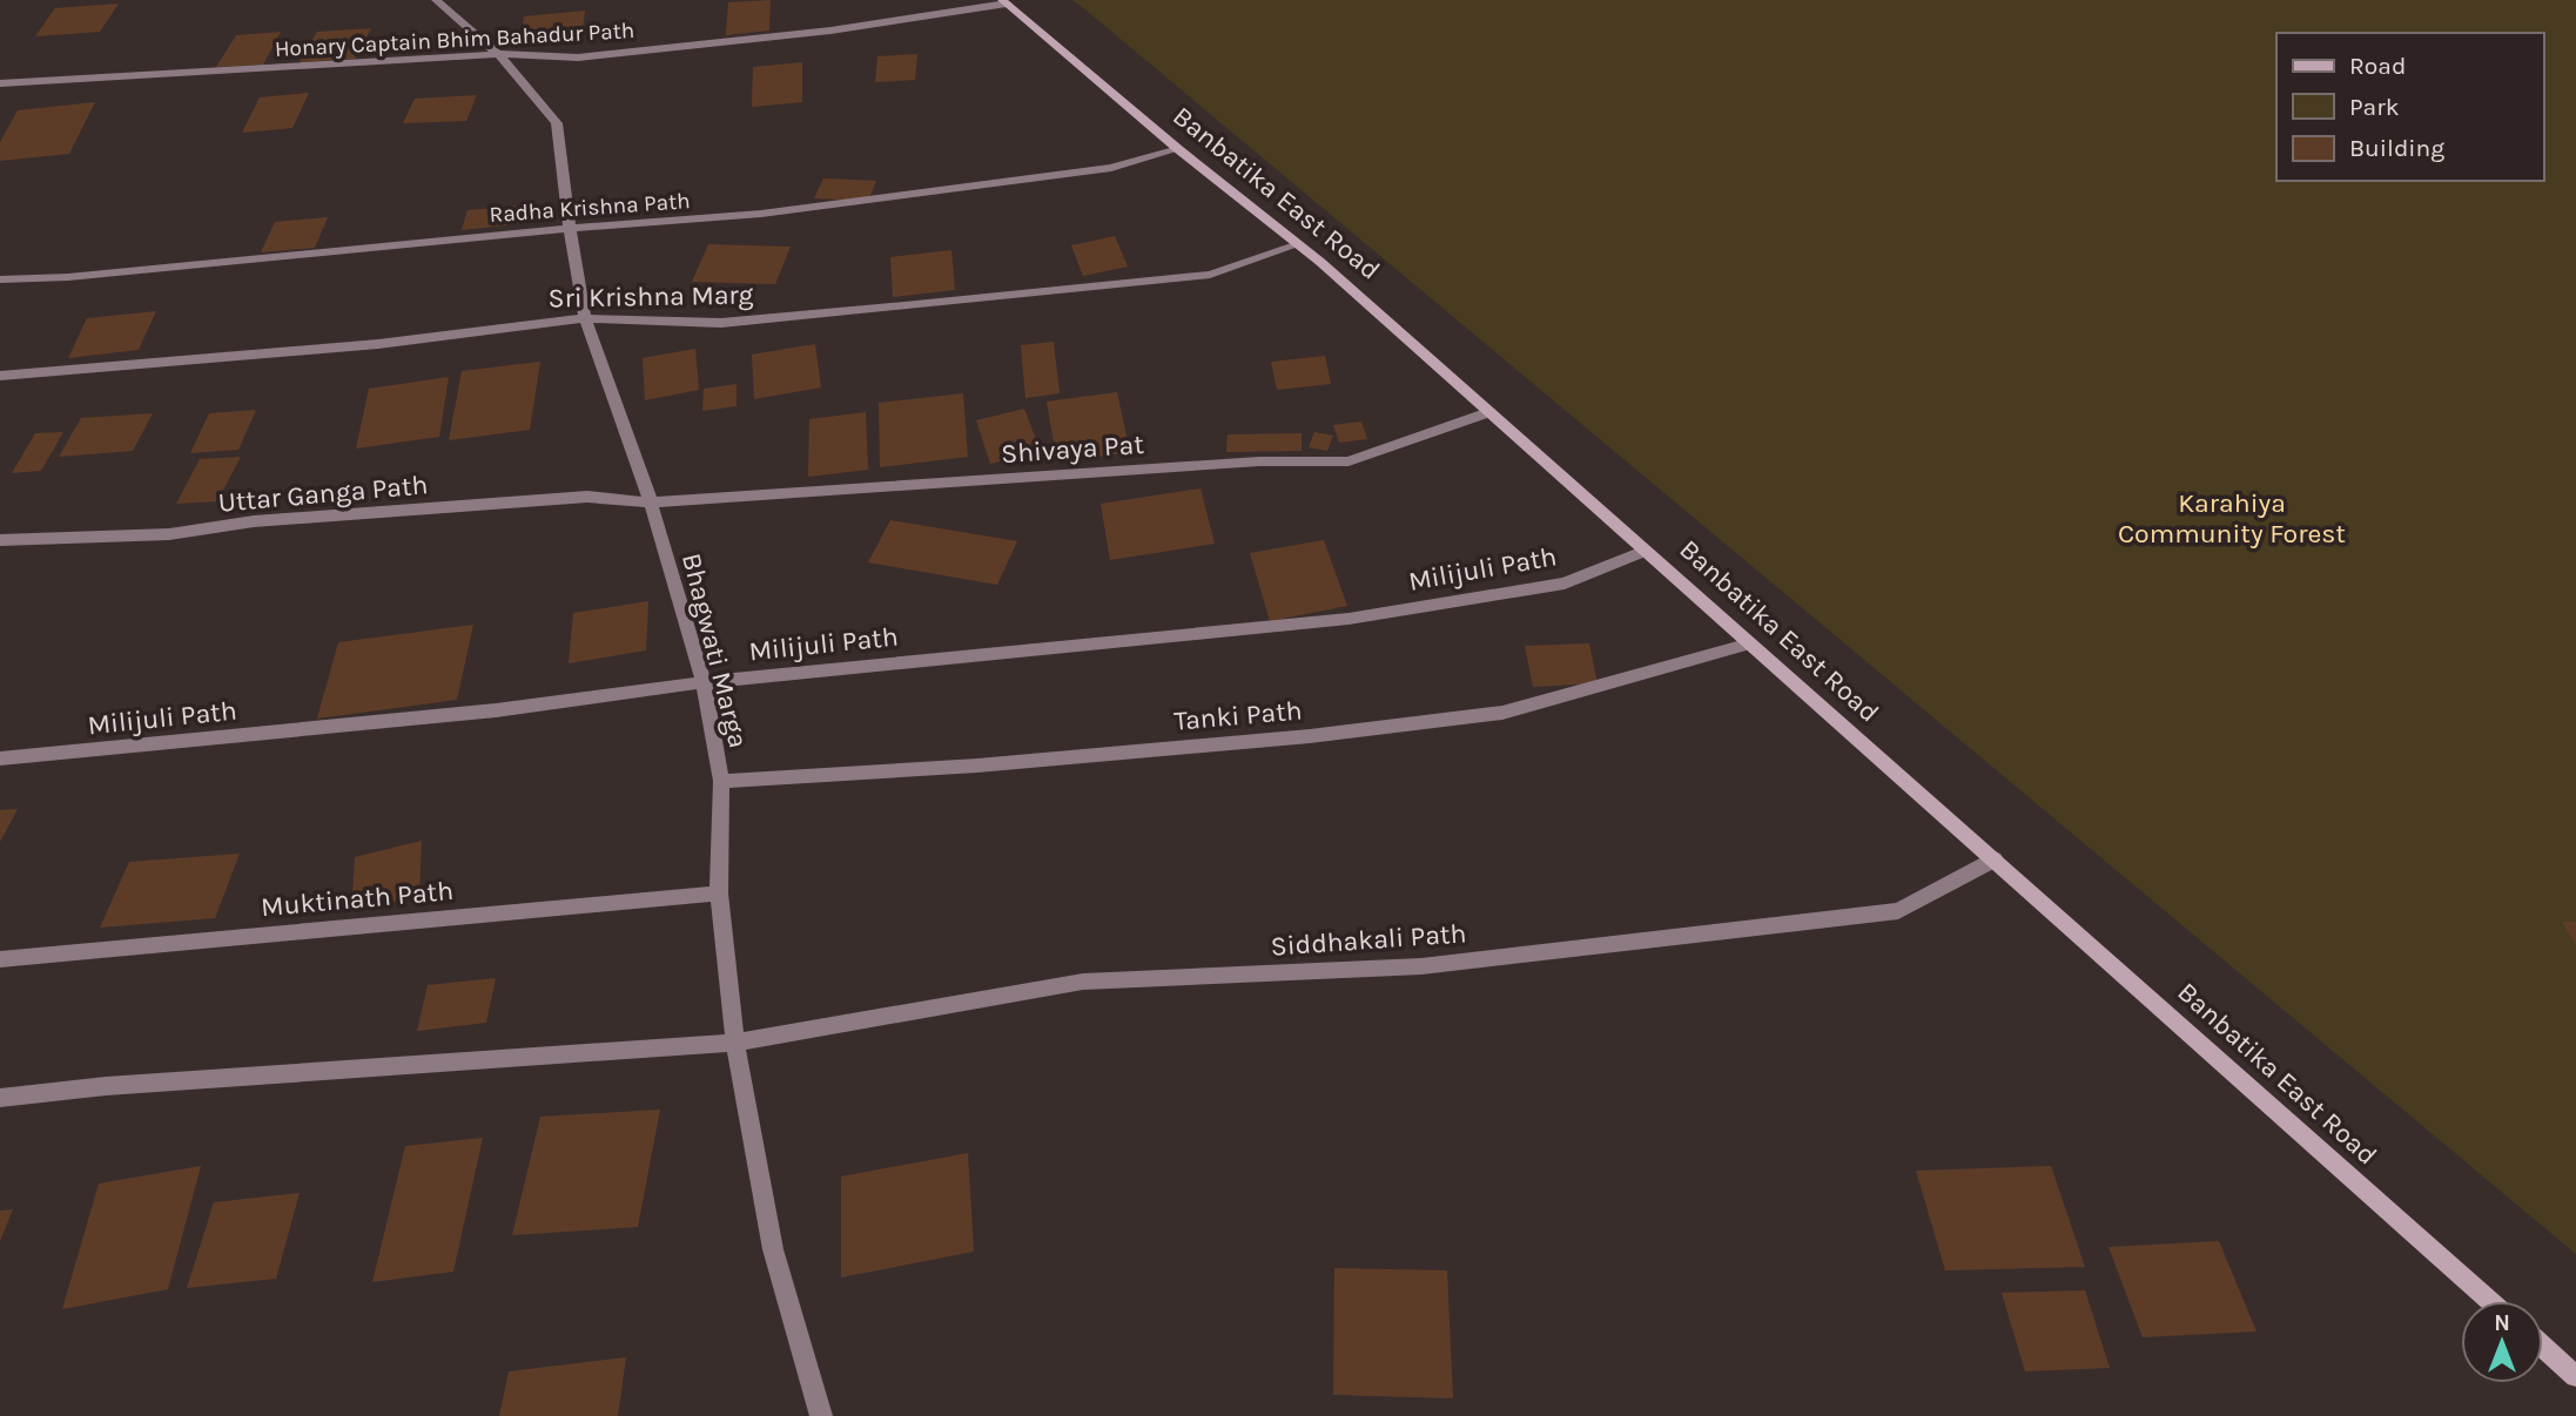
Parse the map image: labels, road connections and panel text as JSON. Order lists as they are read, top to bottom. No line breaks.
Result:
{"streets":{"street":["Honary Captain Bhim Bahadur Path","Banbatika East Road","Radha Krishna Path","Sri Krishna Marg","Shivaya Pat","Uttar Ganga Path","Milijuli Path","Bhagwati Marga","Tanki Path","Muktinath Path","Siddhakali Path"]},"crossings":[["Honary Captain Bhim Bahadur Path","Banbatika East Road"],["Honary Captain Bhim Bahadur Path","Bhagwati Marga"],["Banbatika East Road","Radha Krishna Path"],["Banbatika East Road","Sri Krishna Marg"],["Banbatika East Road","Shivaya Pat"],["Banbatika East Road","Milijuli Path"],["Banbatika East Road","Tanki Path"],["Banbatika East Road","Siddhakali Path"],["Radha Krishna Path","Bhagwati Marga"],["Sri Krishna Marg","Bhagwati Marga"],["Shivaya Pat","Uttar Ganga Path"],["Shivaya Pat","Bhagwati Marga"],["Uttar Ganga Path","Bhagwati Marga"],["Milijuli Path","Bhagwati Marga"],["Bhagwati Marga","Tanki Path"],["Bhagwati Marga","Muktinath Path"],["Bhagwati Marga","Siddhakali Path"]],"parks":["Karahiya Community Forest"],"legend":["Road","Park","Building"],"north":"top"}
